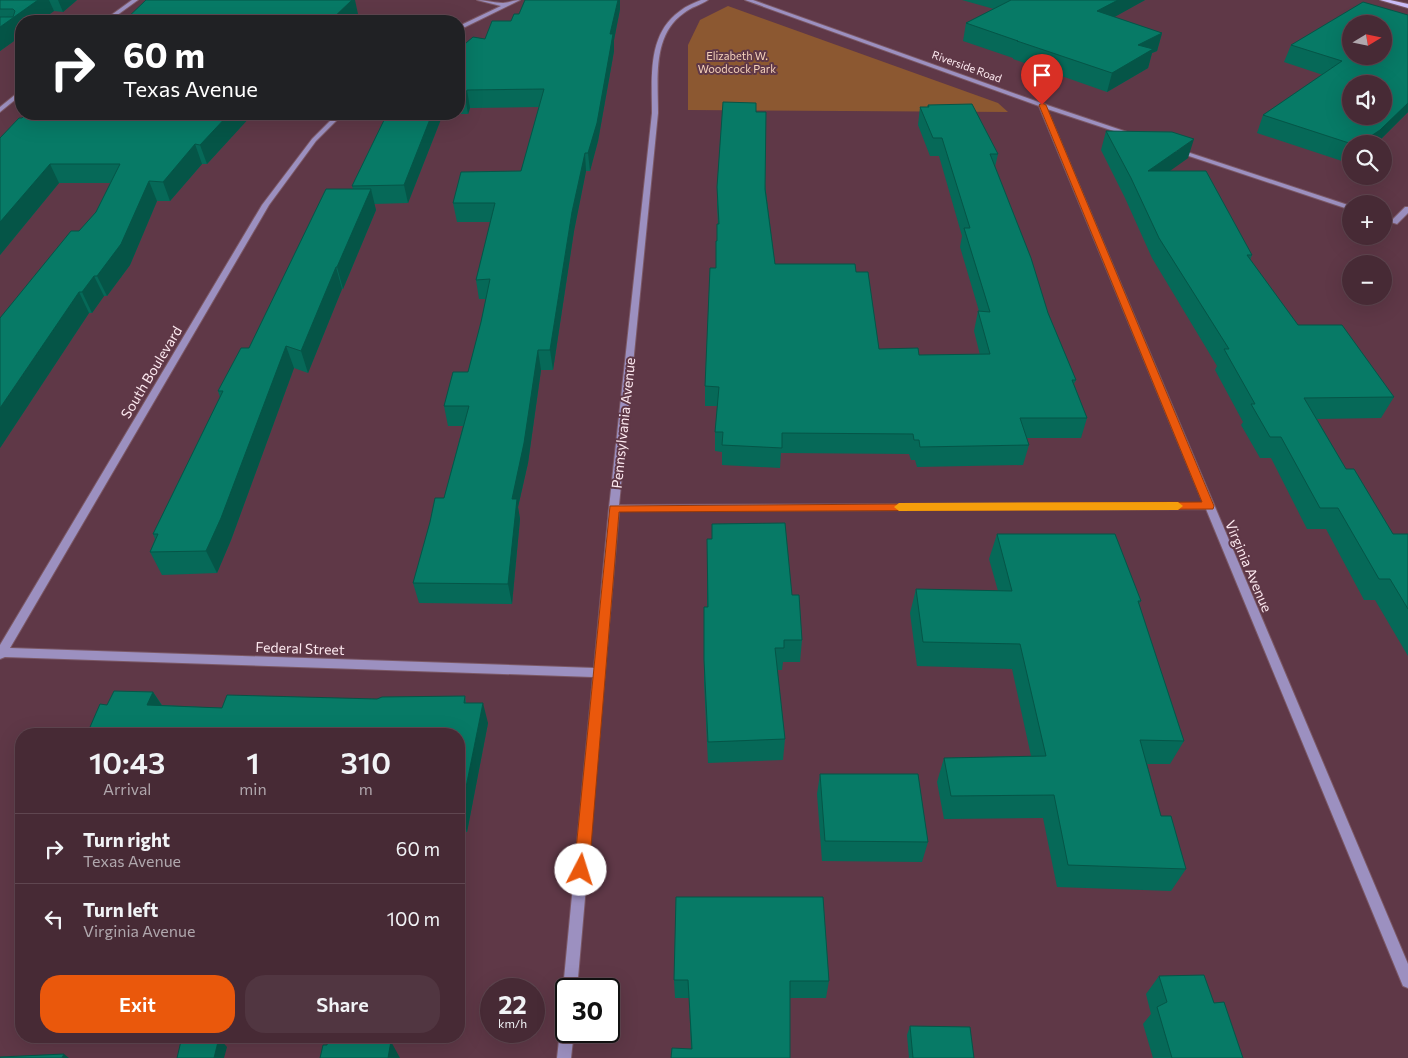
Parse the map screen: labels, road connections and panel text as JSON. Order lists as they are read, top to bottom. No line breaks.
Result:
{"streets":{"street":["Riverside Road","South Boulevard","Pennsylvania Avenue","Virginia Avenue","Federal Street"]},"crossings":[["Riverside Road","Virginia Avenue"],["South Boulevard","Federal Street"],["Pennsylvania Avenue","Federal Street"]],"parks":["Elizabeth W. Woodcock Park"],"north":"right","page":{"map_buttons":["+","−"],"turn":["60 m","Texas Avenue"],"eta":["10:43","Arrival","1","min","310","m"],"list":[{"name":"Turn right","note":"Texas Avenue","value":"60 m"},{"name":"Turn left","note":"Virginia Avenue","value":"100 m"}],"buttons":["Exit","Share"],"speed":"22 km/h","limit":"30"}}
